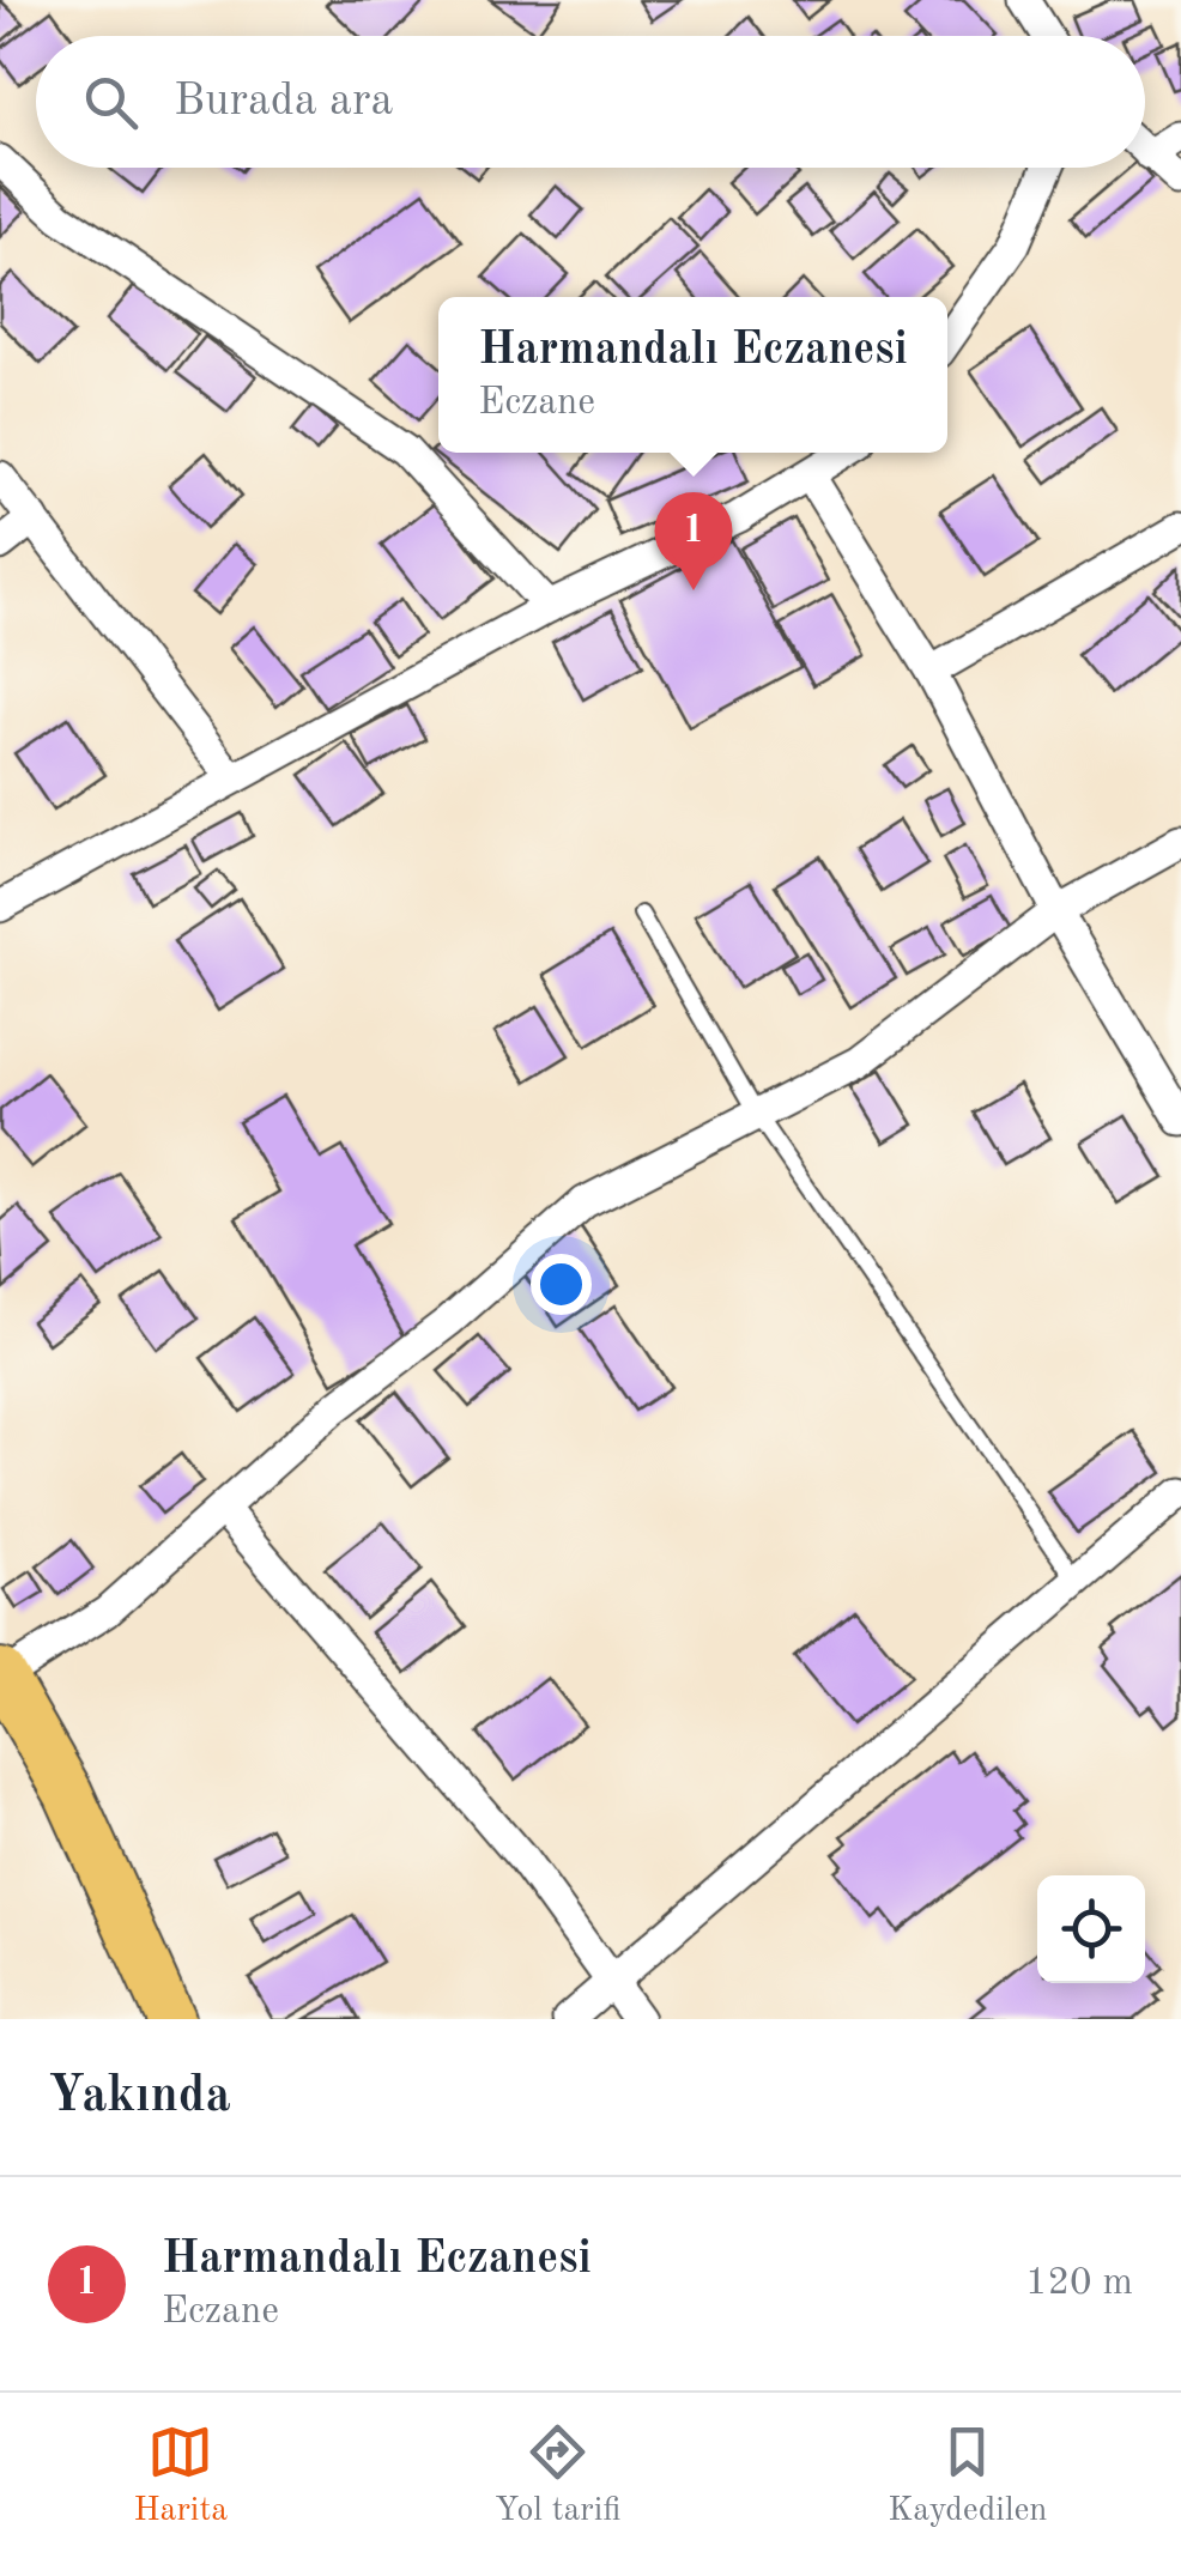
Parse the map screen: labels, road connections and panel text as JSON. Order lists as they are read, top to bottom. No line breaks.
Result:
{"page":{"search":"Burada ara","popup":["Harmandalı Eczanesi","Eczane"],"pins":"1","heading":"Yakında","list":[{"mark":"1","name":"Harmandalı Eczanesi","note":"Eczane","value":"120 m"}],"nav":["Harita","Yol tarifi","Kaydedilen"]}}
